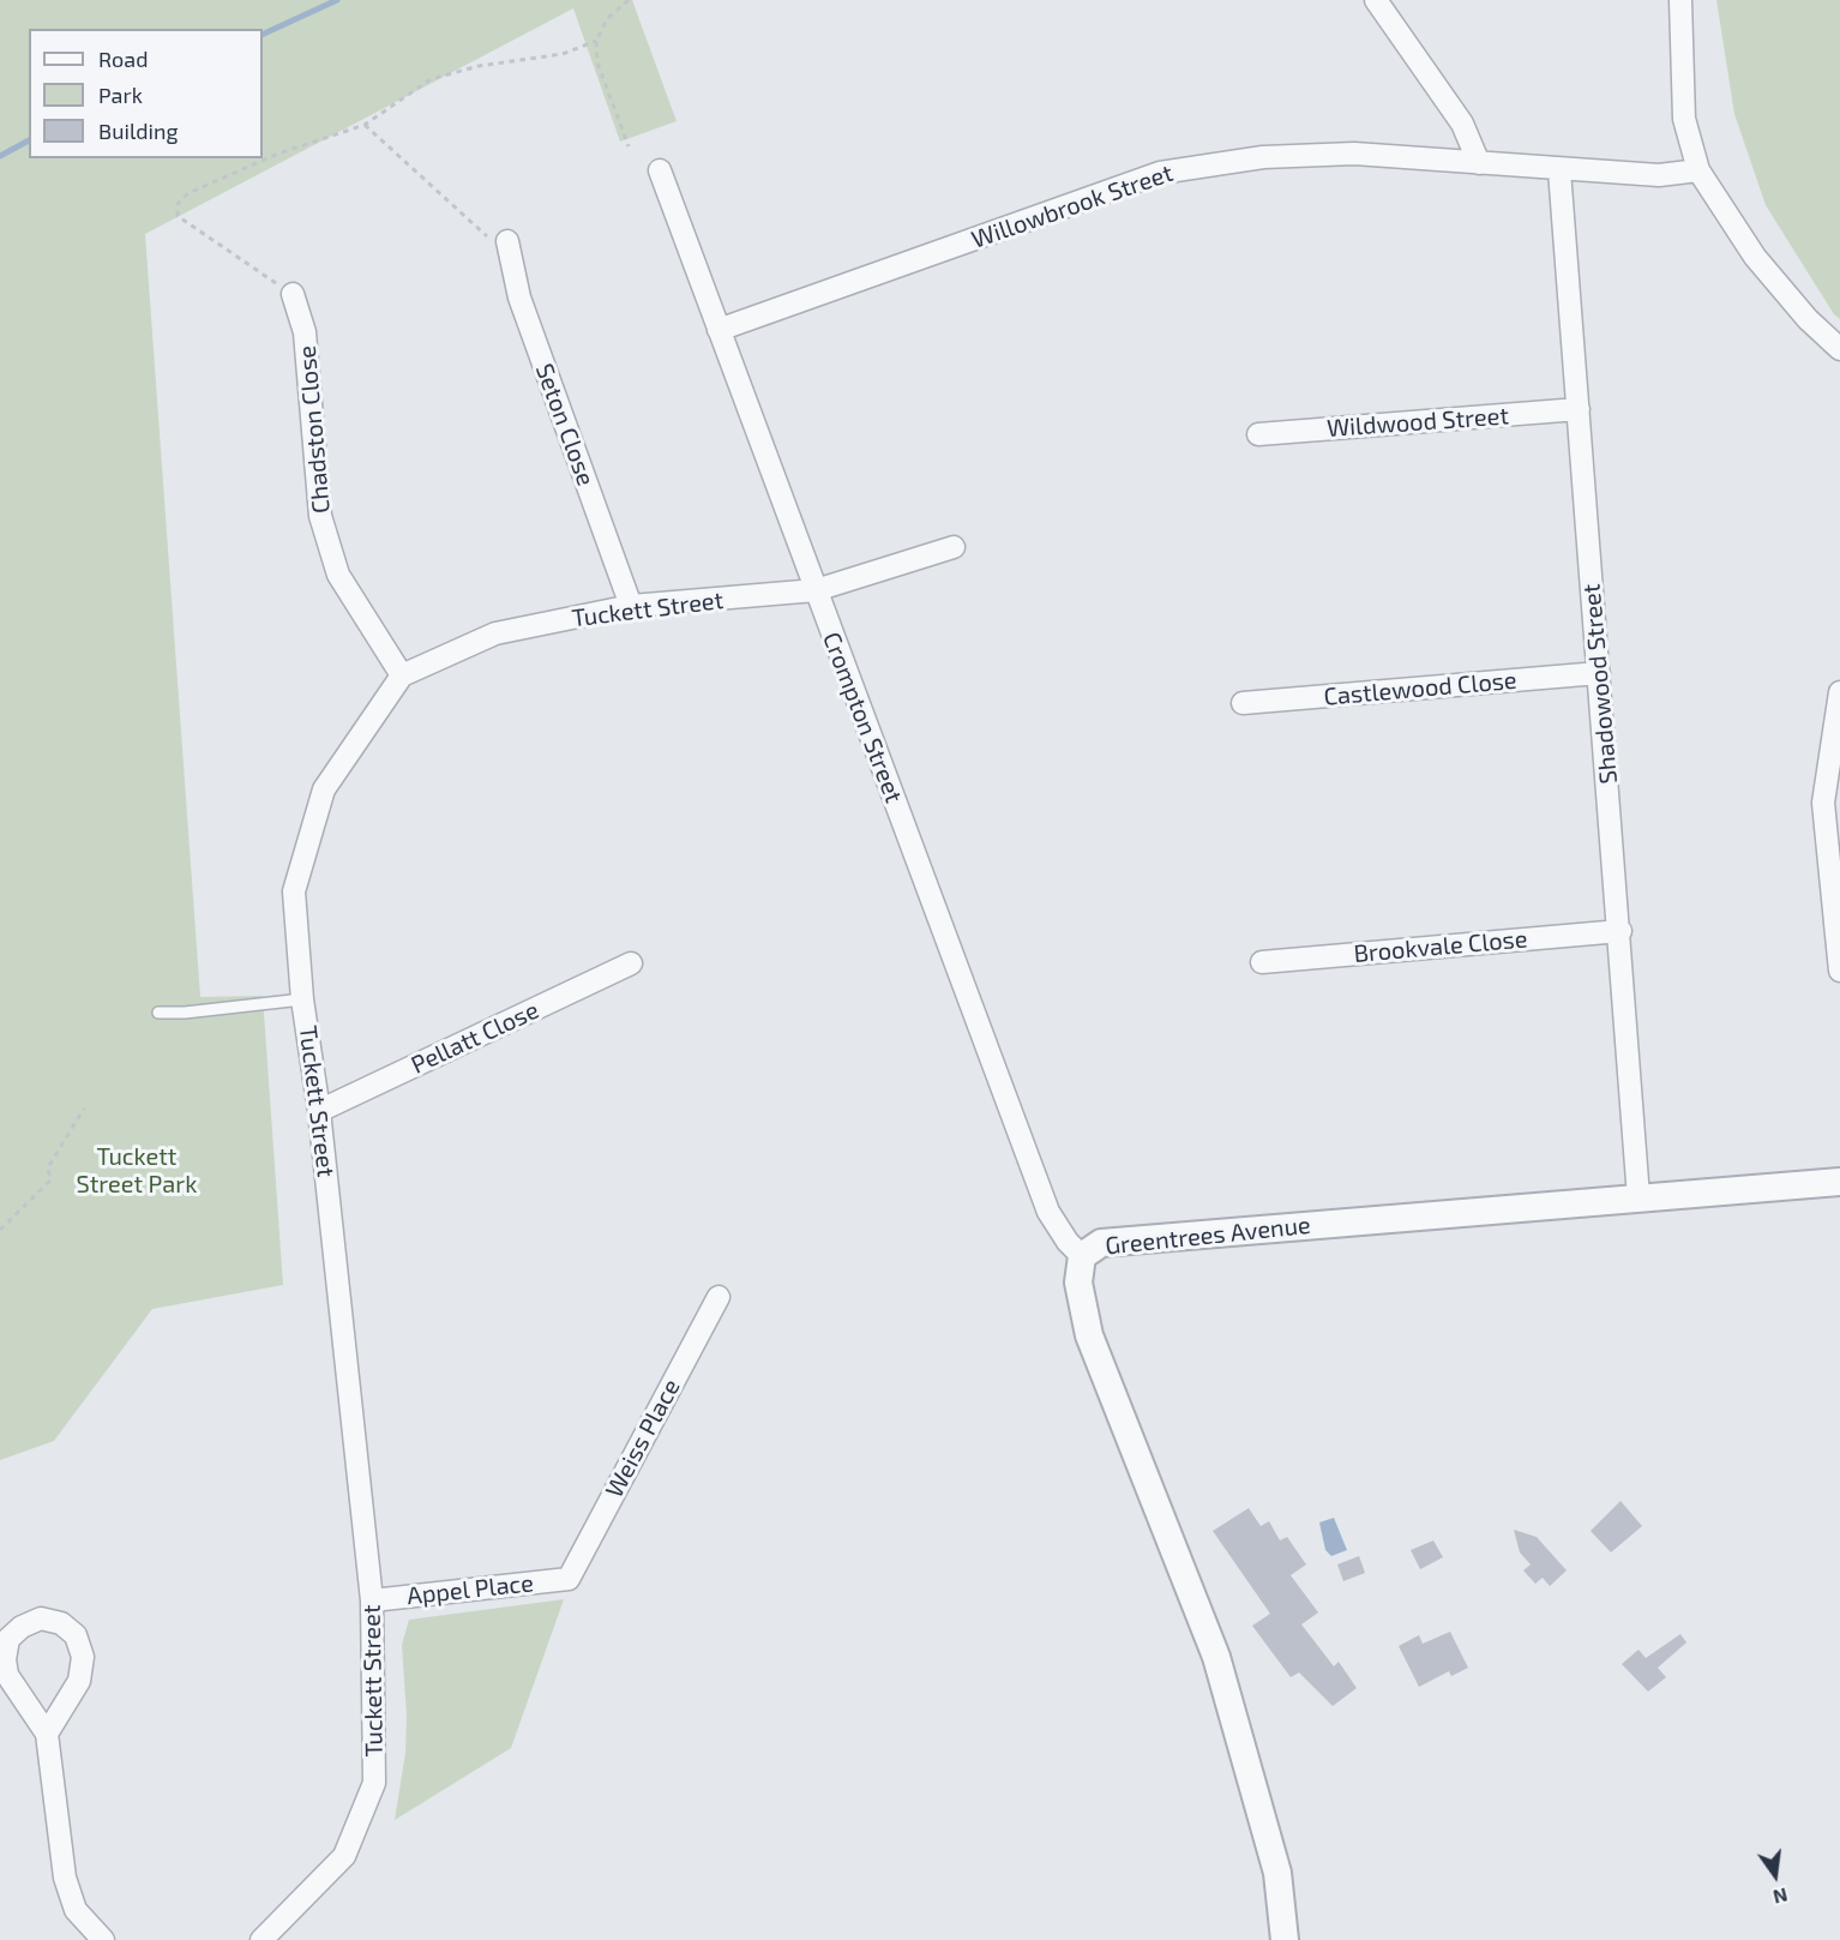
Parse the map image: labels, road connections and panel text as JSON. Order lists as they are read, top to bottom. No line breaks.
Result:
{"streets":{"street":["Willowbrook Street","Wildwood Street","Seton Close","Chadston Close","Tuckett Street","Shadowood Street","Castlewood Close","Crompton Street","Brookvale Close","Pellatt Close","Greentrees Avenue","Weiss Place","Appel Place"]},"crossings":[["Willowbrook Street","Shadowood Street"],["Willowbrook Street","Crompton Street"],["Wildwood Street","Shadowood Street"],["Seton Close","Tuckett Street"],["Chadston Close","Tuckett Street"],["Tuckett Street","Crompton Street"],["Tuckett Street","Pellatt Close"],["Tuckett Street","Appel Place"],["Shadowood Street","Castlewood Close"],["Shadowood Street","Brookvale Close"],["Shadowood Street","Greentrees Avenue"],["Crompton Street","Greentrees Avenue"],["Weiss Place","Appel Place"]],"parks":["Tuckett Street Park"],"legend":["Road","Park","Building"],"north":"bottom"}
